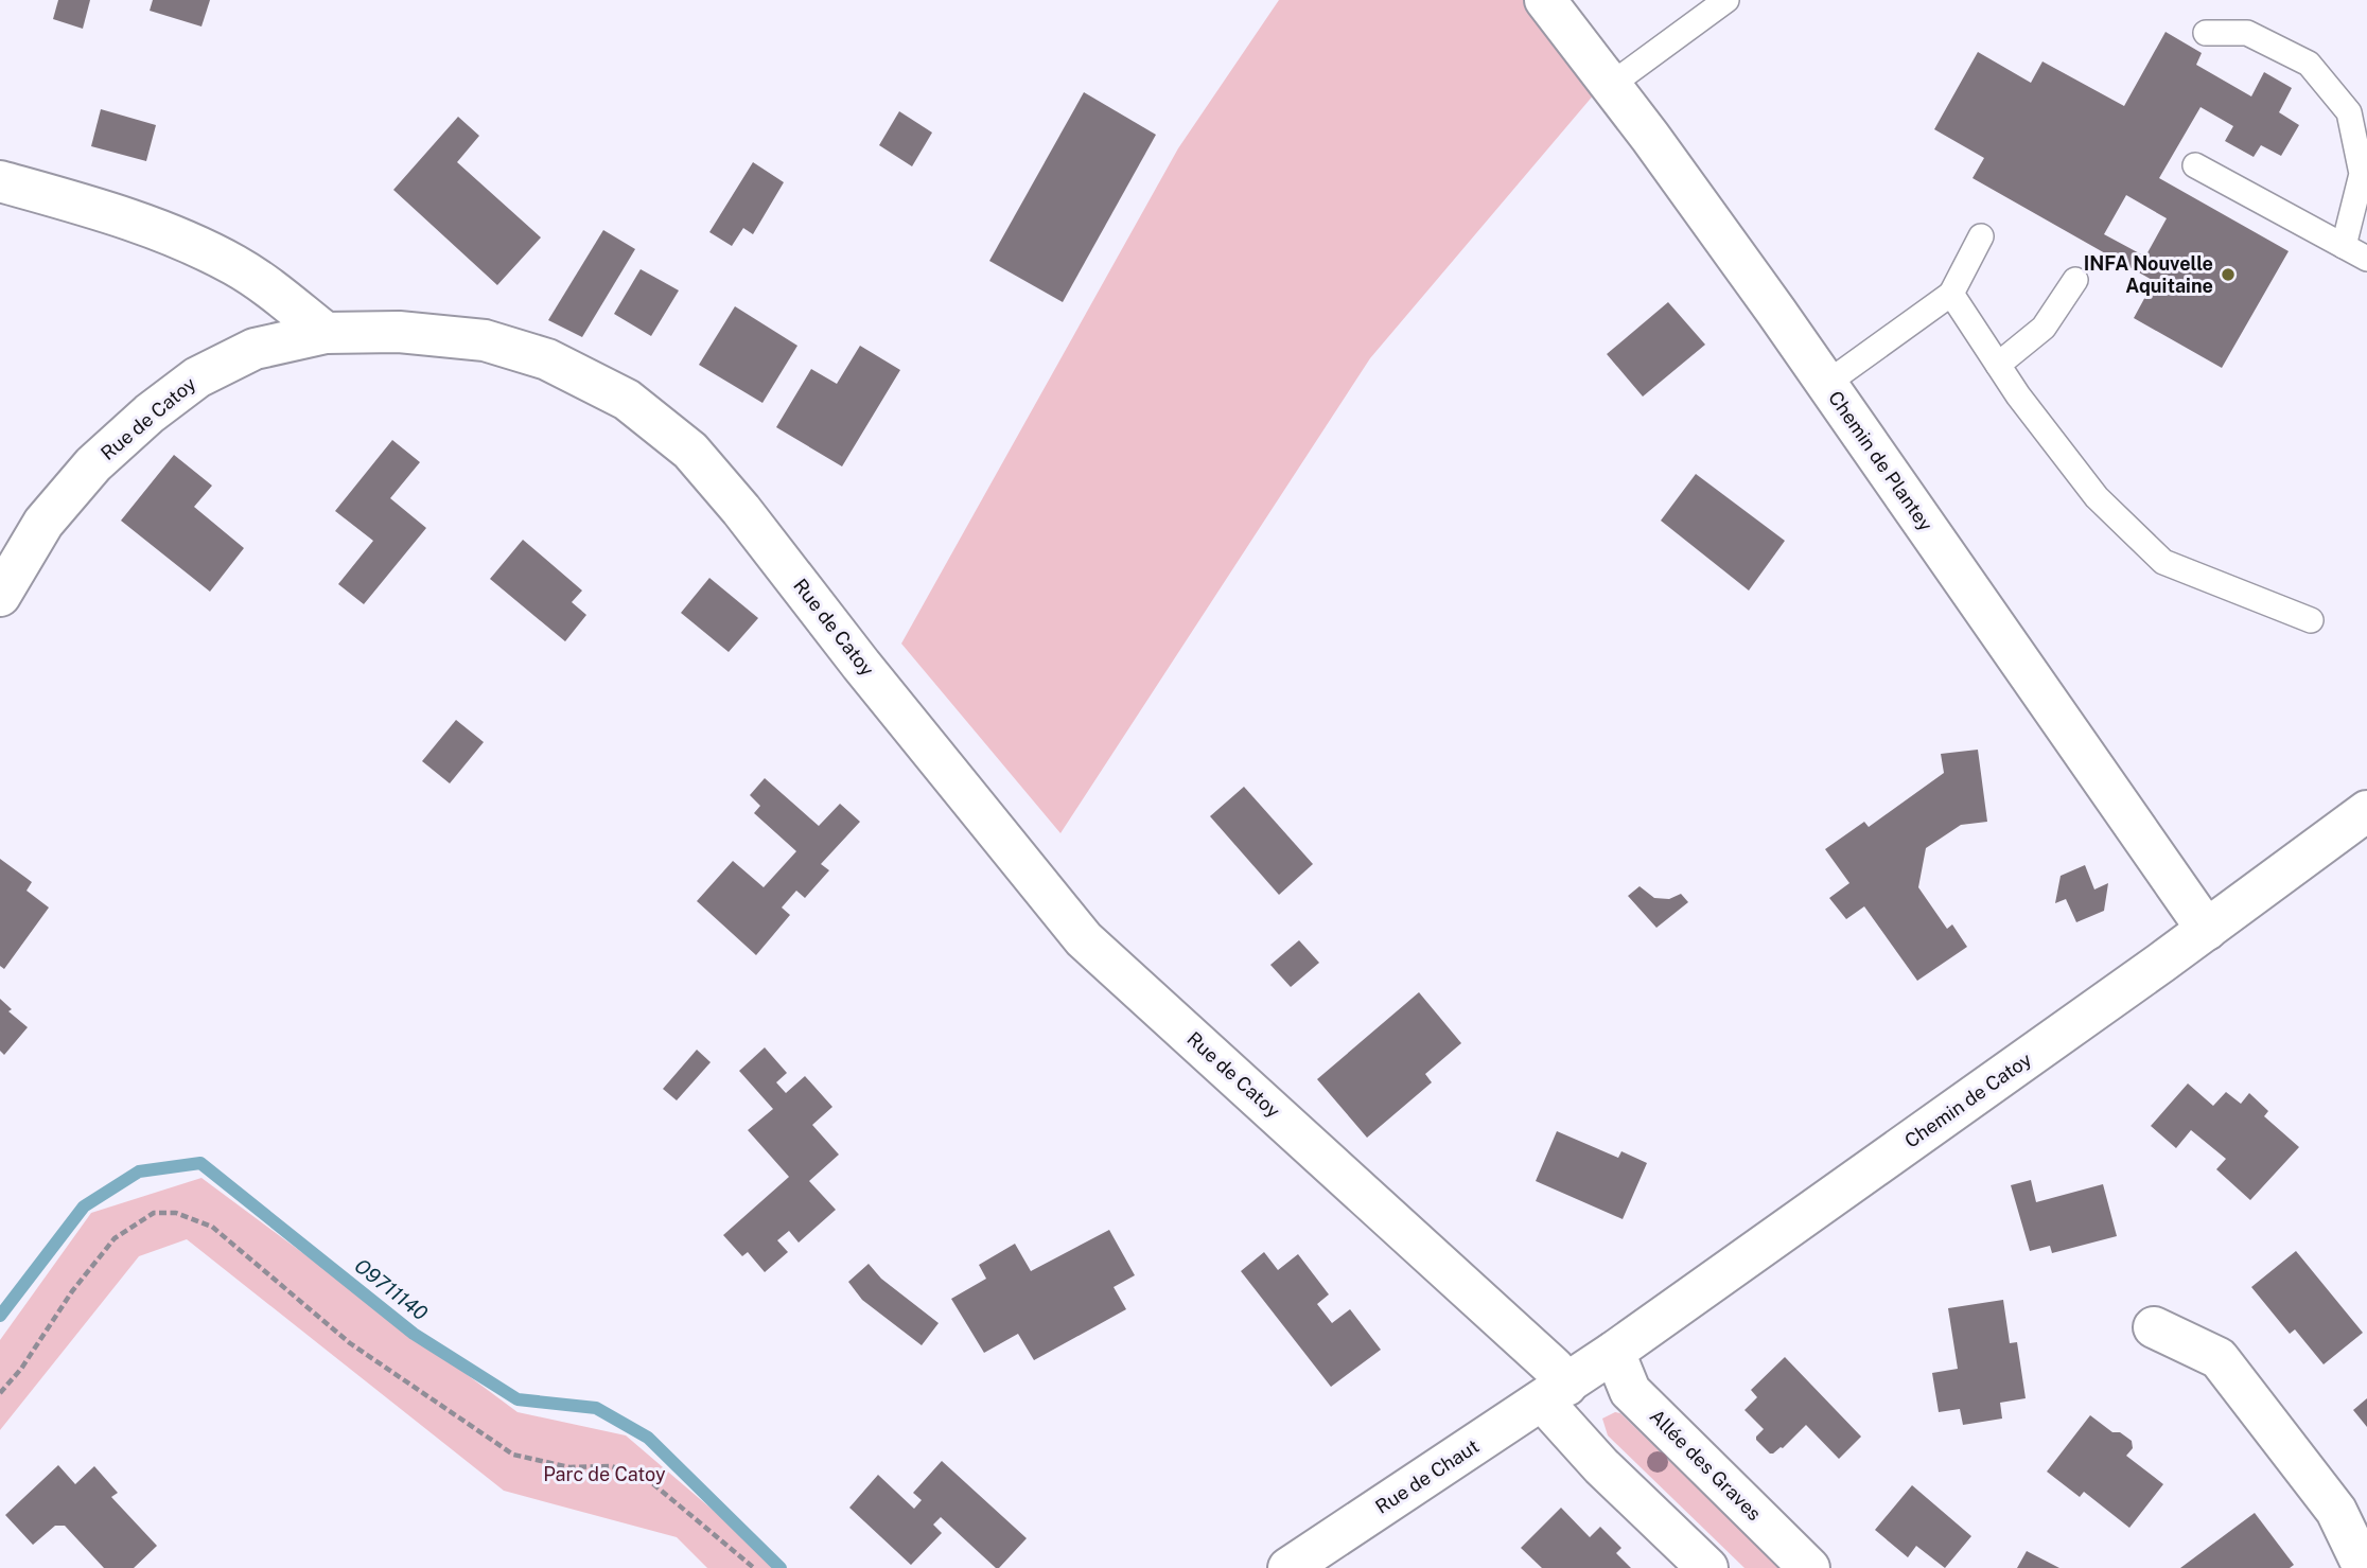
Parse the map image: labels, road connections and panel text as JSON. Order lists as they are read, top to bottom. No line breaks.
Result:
{"streets":{"street":["Rue de Catoy","Chemin de Plantey","Chemin de Catoy","Allée des Graves","Rue de Chaut"]},"crossings":[["Rue de Catoy","Chemin de Catoy"],["Rue de Catoy","Rue de Chaut"],["Chemin de Plantey","Chemin de Catoy"],["Chemin de Catoy","Allée des Graves"],["Chemin de Catoy","Rue de Chaut"]],"water":["O9711140"],"parks":["Parc de Catoy"],"places":["INFA Nouvelle Aquitaine"]}
